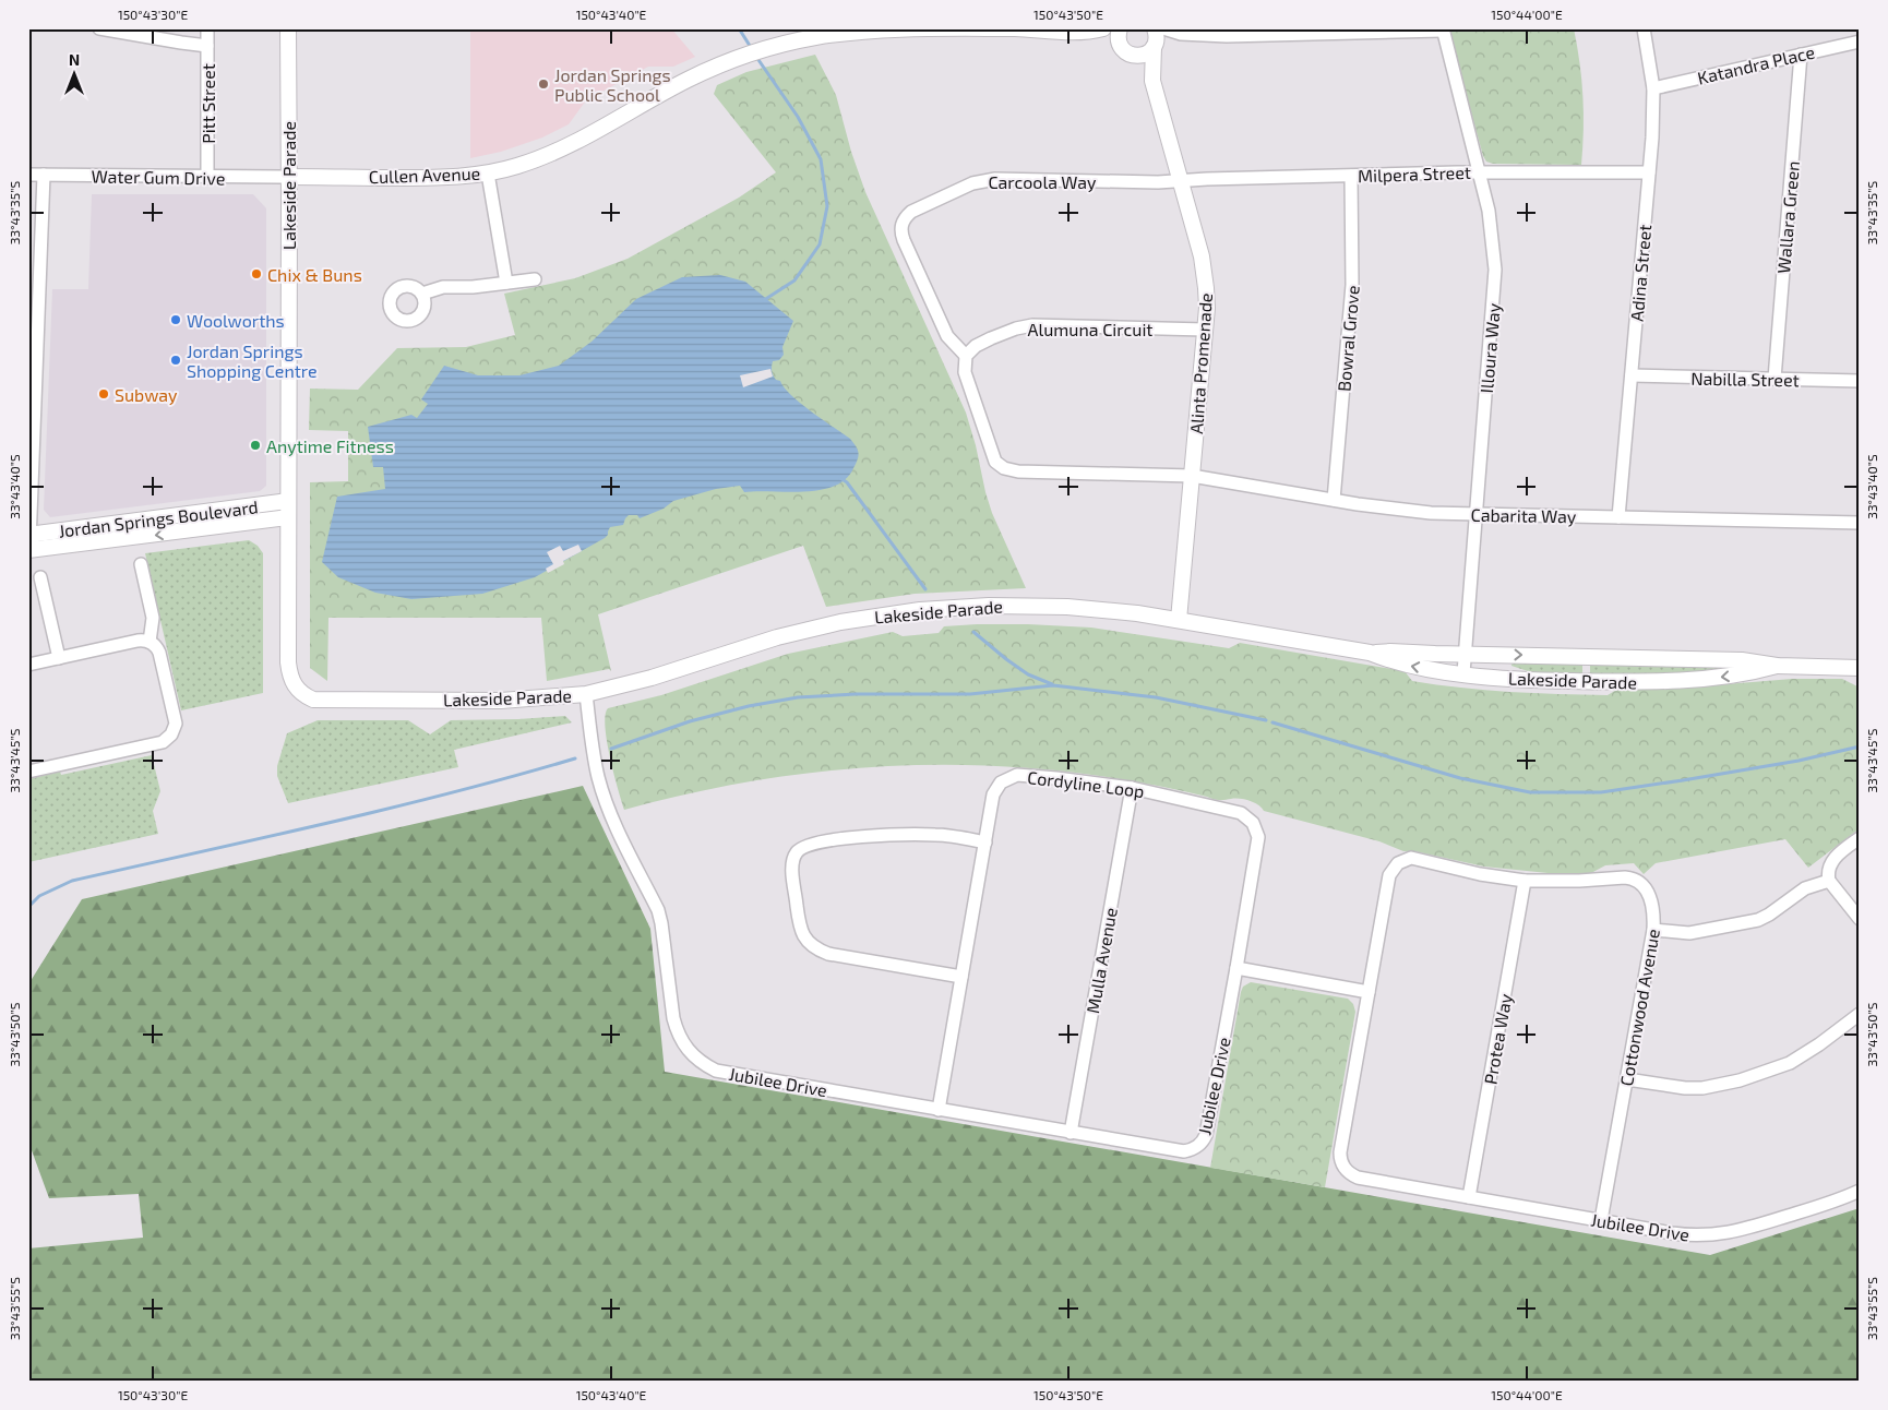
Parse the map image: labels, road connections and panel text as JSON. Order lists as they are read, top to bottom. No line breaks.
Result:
{"streets":{"street":["Katandra Place","Pitt Street","Milpera Street","Cullen Avenue","Water Gum Drive","Carcoola Way","Lakeside Parade","Wallara Green","Adina Street","Alumuna Circuit","Bowral Grove","Illoura Way","Alinta Promenade","Nabilla Street","Cabarita Way","Jordan Springs Boulevard","Cordyline Loop","Mulla Avenue","Cottonwood Avenue","Protea Way","Jubilee Drive"]},"crossings":[["Katandra Place","Wallara Green"],["Katandra Place","Adina Street"],["Pitt Street","Water Gum Drive"],["Milpera Street","Carcoola Way"],["Milpera Street","Adina Street"],["Milpera Street","Bowral Grove"],["Milpera Street","Illoura Way"],["Milpera Street","Alinta Promenade"],["Cullen Avenue","Water Gum Drive"],["Cullen Avenue","Lakeside Parade"],["Cullen Avenue","Alinta Promenade"],["Water Gum Drive","Lakeside Parade"],["Carcoola Way","Alumuna Circuit"],["Carcoola Way","Alinta Promenade"],["Lakeside Parade","Illoura Way"],["Lakeside Parade","Alinta Promenade"],["Lakeside Parade","Jordan Springs Boulevard"],["Lakeside Parade","Jubilee Drive"],["Wallara Green","Nabilla Street"],["Adina Street","Nabilla Street"],["Adina Street","Cabarita Way"],["Alumuna Circuit","Alinta Promenade"],["Bowral Grove","Cabarita Way"],["Illoura Way","Cabarita Way"],["Alinta Promenade","Cabarita Way"],["Cordyline Loop","Mulla Avenue"],["Cordyline Loop","Jubilee Drive"],["Mulla Avenue","Jubilee Drive"],["Cottonwood Avenue","Protea Way"],["Cottonwood Avenue","Jubilee Drive"],["Protea Way","Jubilee Drive"]],"places":["Jordan Springs Public School","Chix & Buns","Woolworths","Jordan Springs Shopping Centre","Subway","Anytime Fitness"],"north":"top","coordinates":["150°43'30\"E","150°43'40\"E","150°43'50\"E","150°44'00\"E","33°43'35\"S","33°43'40\"S","33°43'45\"S","33°43'50\"S","33°43'55\"S"]}
